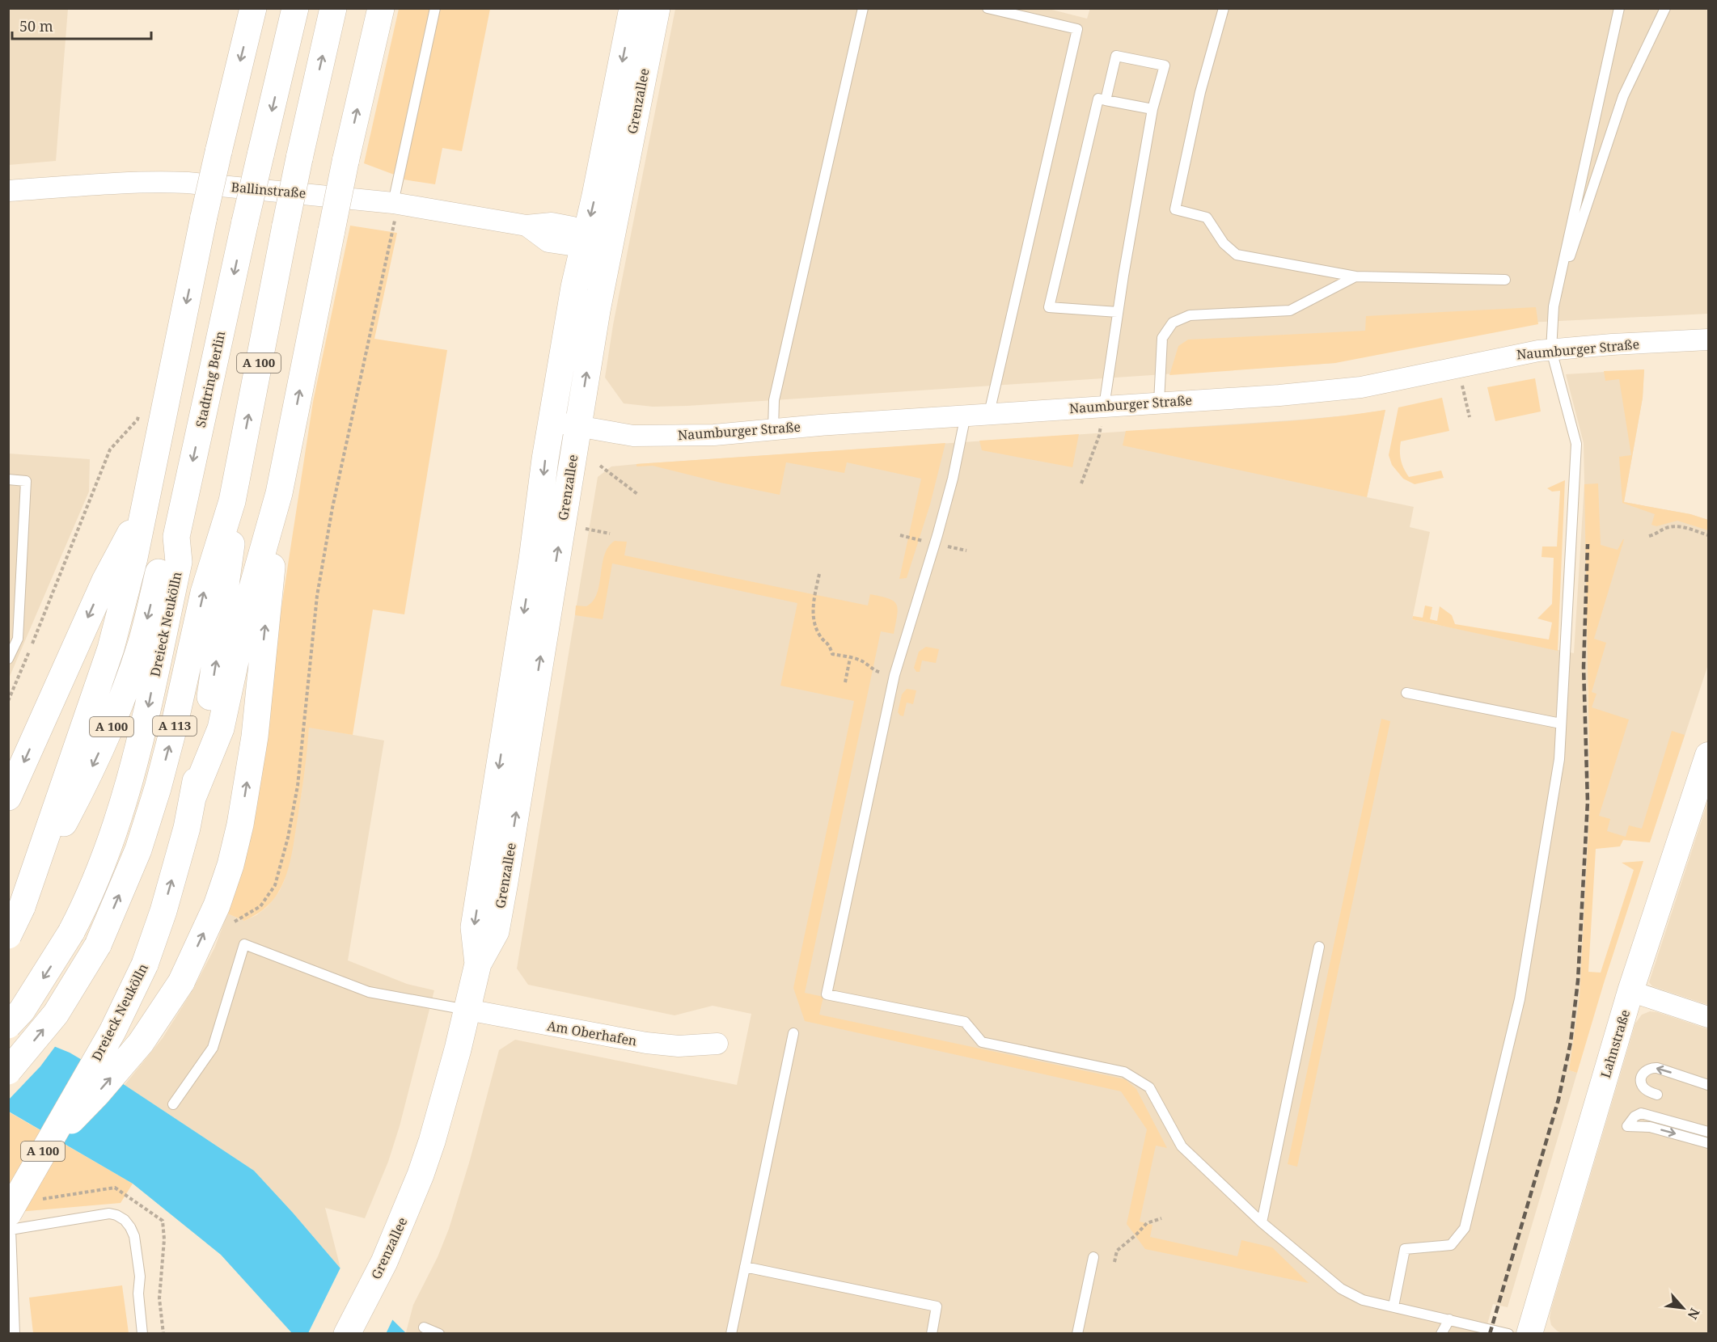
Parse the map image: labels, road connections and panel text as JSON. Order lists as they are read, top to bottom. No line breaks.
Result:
{"streets":{"main road":["Grenzallee","A 100","Stadtring Berlin","Dreieck Neukölln","A 113"],"street":["Ballinstraße","Naumburger Straße","Am Oberhafen","Lahnstraße"]},"crossings":[["Grenzallee","Ballinstraße"],["Grenzallee","Naumburger Straße"],["Grenzallee","Am Oberhafen"],["A 100","Dreieck Neukölln"],["A 100","A 113"],["Stadtring Berlin","Dreieck Neukölln"],["Dreieck Neukölln","A 113"]],"scale_bar":"50 m","north":"bottom right"}
